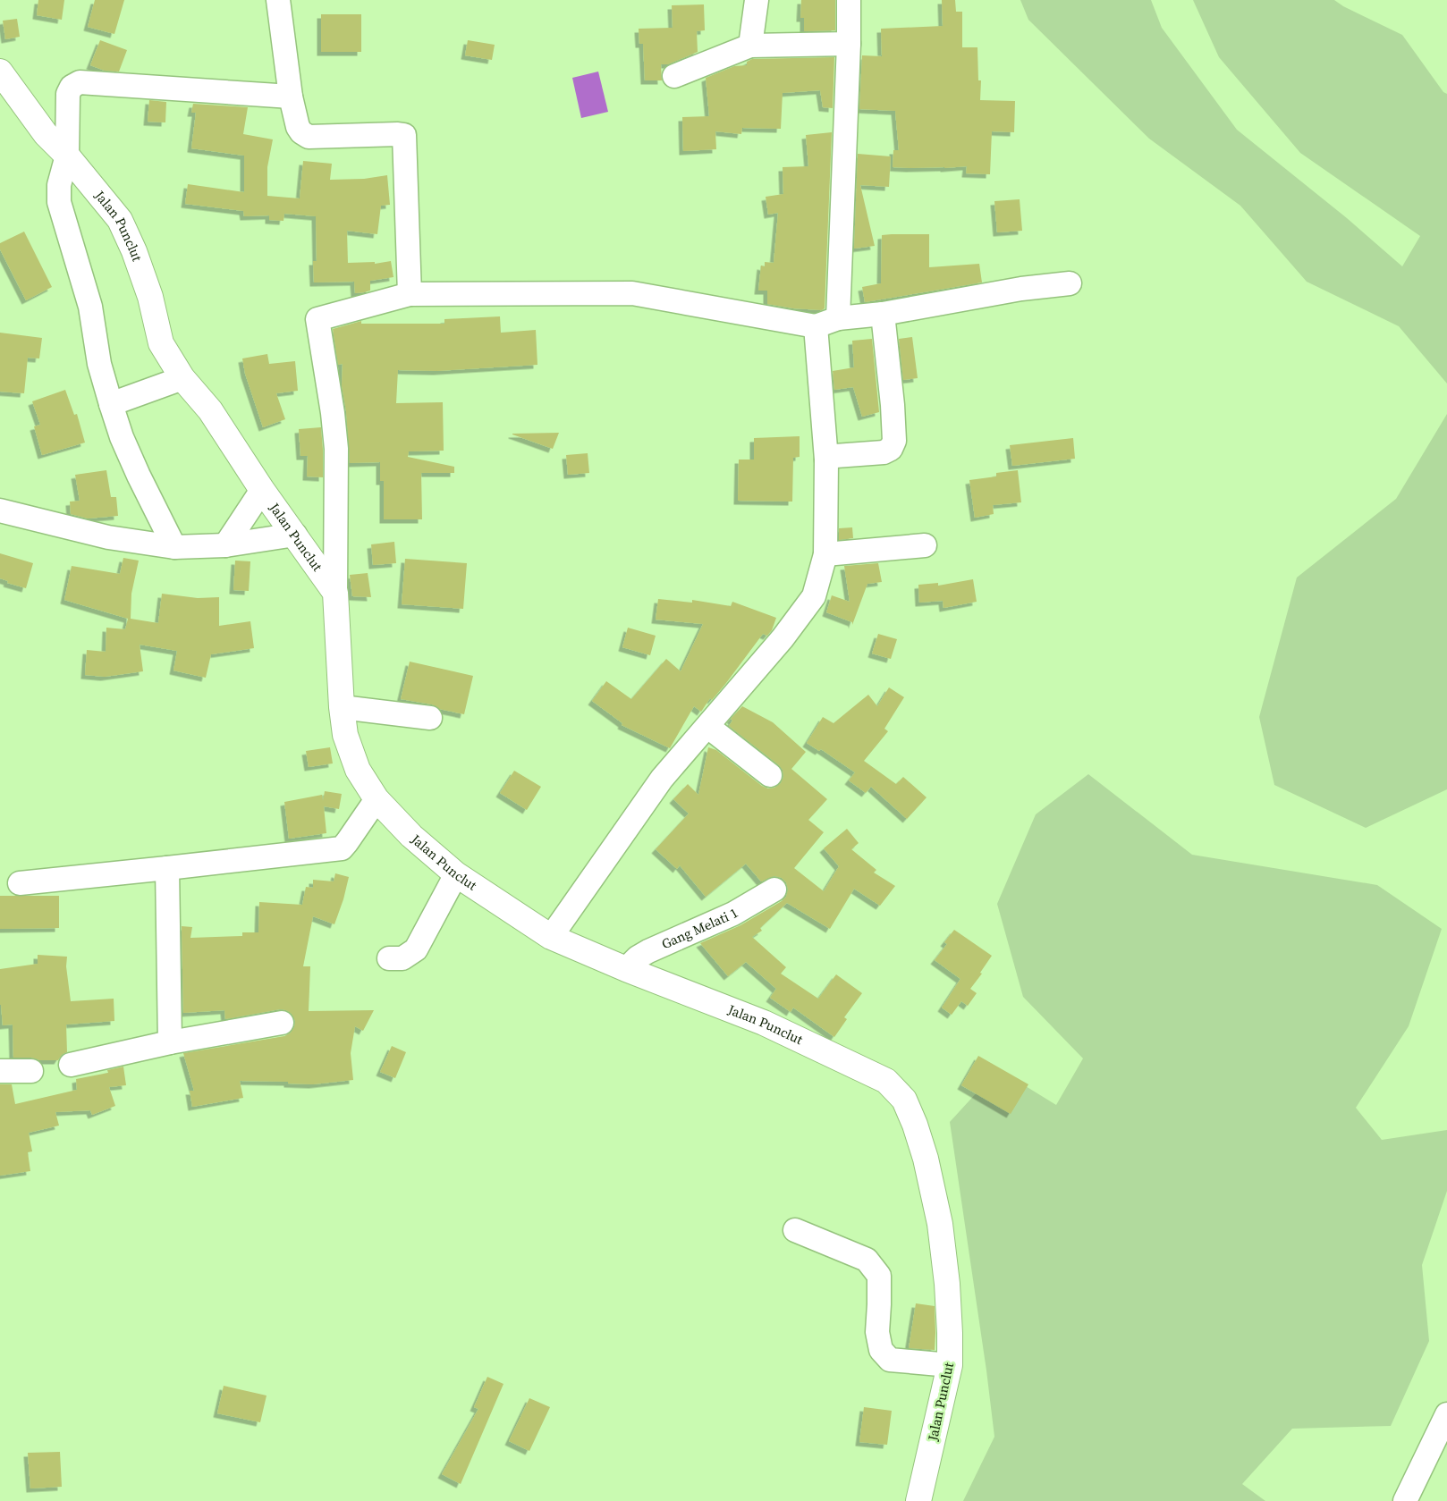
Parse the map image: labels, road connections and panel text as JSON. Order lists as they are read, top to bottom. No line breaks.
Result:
{"streets":{"main road":["Jalan Punclut"],"street":["Gang Melati 1"]},"crossings":[["Jalan Punclut","Gang Melati 1"]]}
